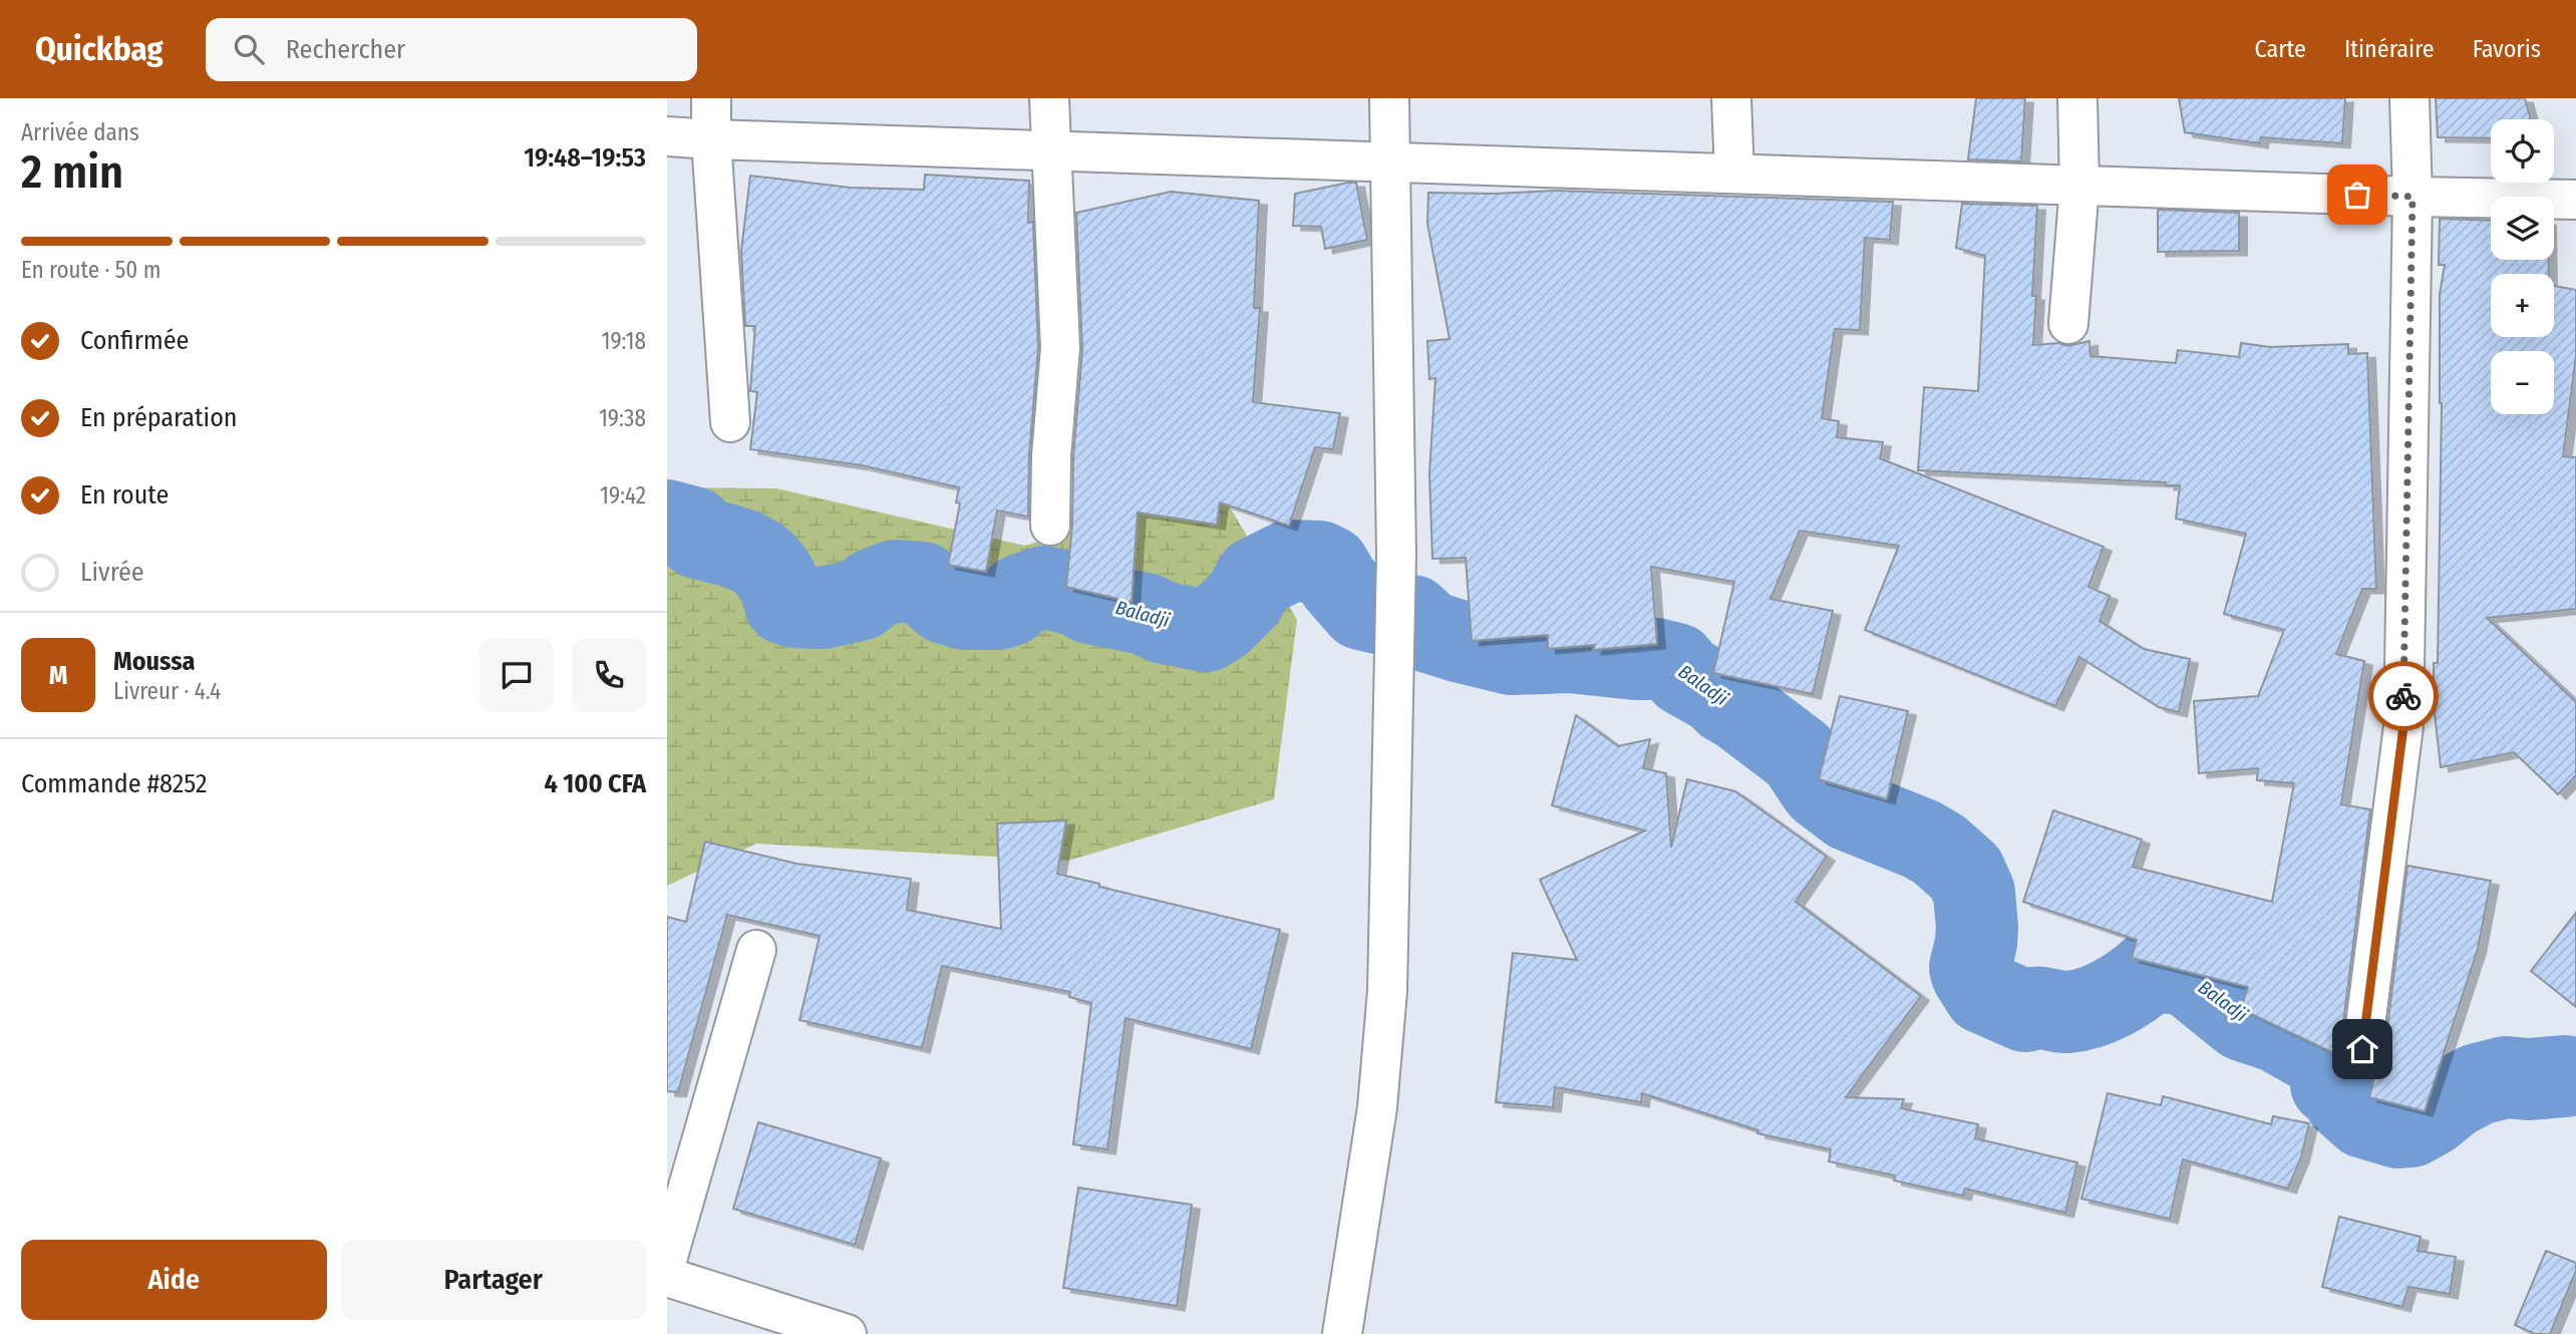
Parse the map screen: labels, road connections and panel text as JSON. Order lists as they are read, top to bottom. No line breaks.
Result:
{"water":["Baladji"],"page":{"header":"Quickbag","search":"Rechercher","nav":["Carte","Itinéraire","Favoris"],"heading":["2 min","Arrivée dans","19:48–19:53"],"panel":["Moussa","Livreur · 4.4","Commande #8252","4 100 CFA"],"map_buttons":["+","−"],"bar":"En route · 50 m","list":[["Confirmée","19:18"],["En préparation","19:38"],["En route","19:42"],"Livrée"],"round":"M","buttons":["Aide","Partager"]}}
